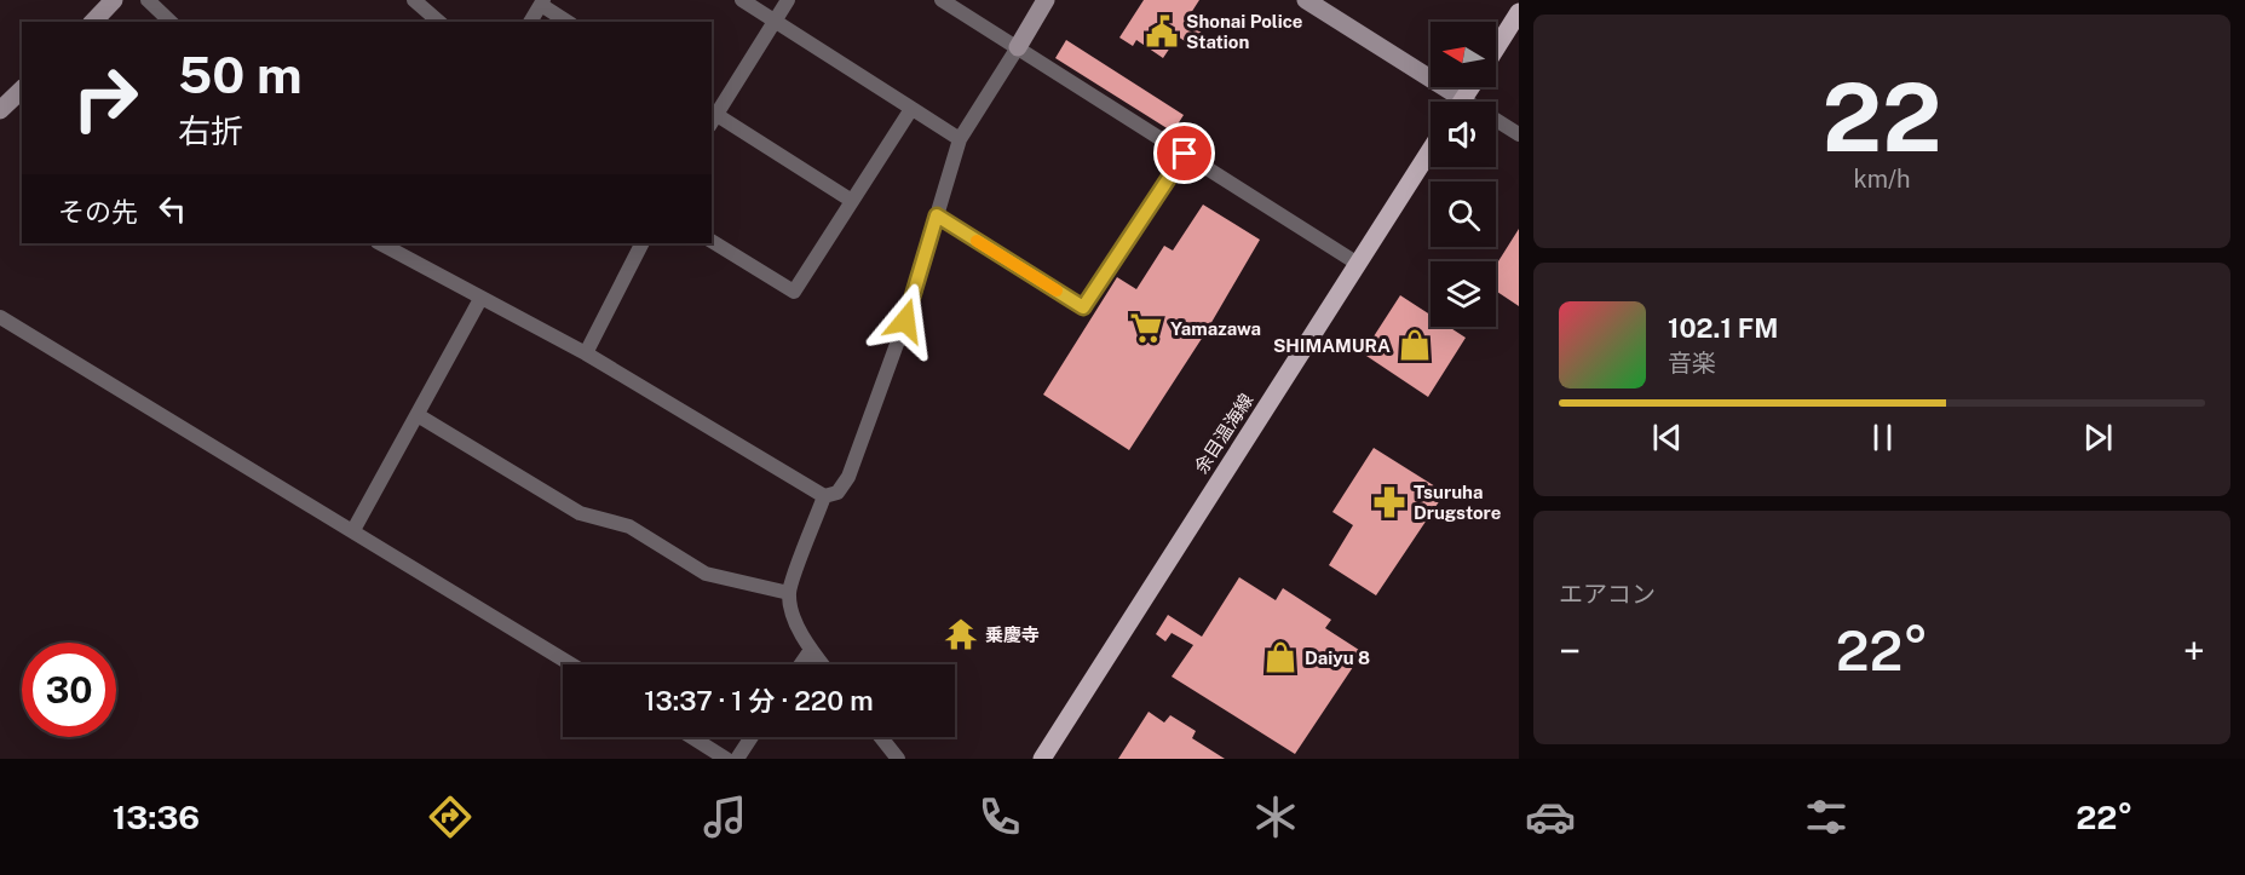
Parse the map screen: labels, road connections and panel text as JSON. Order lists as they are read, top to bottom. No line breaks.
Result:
{"streets":{"main road":["余目温海線"]},"places":{"public building":["Shonai Police Station"],"supermarket":["Yamazawa"],"shop":["SHIMAMURA","Daiyu 8"],"pharmacy":["Tsuruha Drugstore"],"temple":["乗慶寺"]},"north":"left","page":{"tile":[["22","km/h"],"エアコン"],"turn":["50 m","右折"],"then":"その先","song":["102.1 FM","音楽"],"heat":["−","22°","+"],"limit":"30","trip":"13:37 · 1 分 · 220 m","tabs":["13:36","22°"]}}
